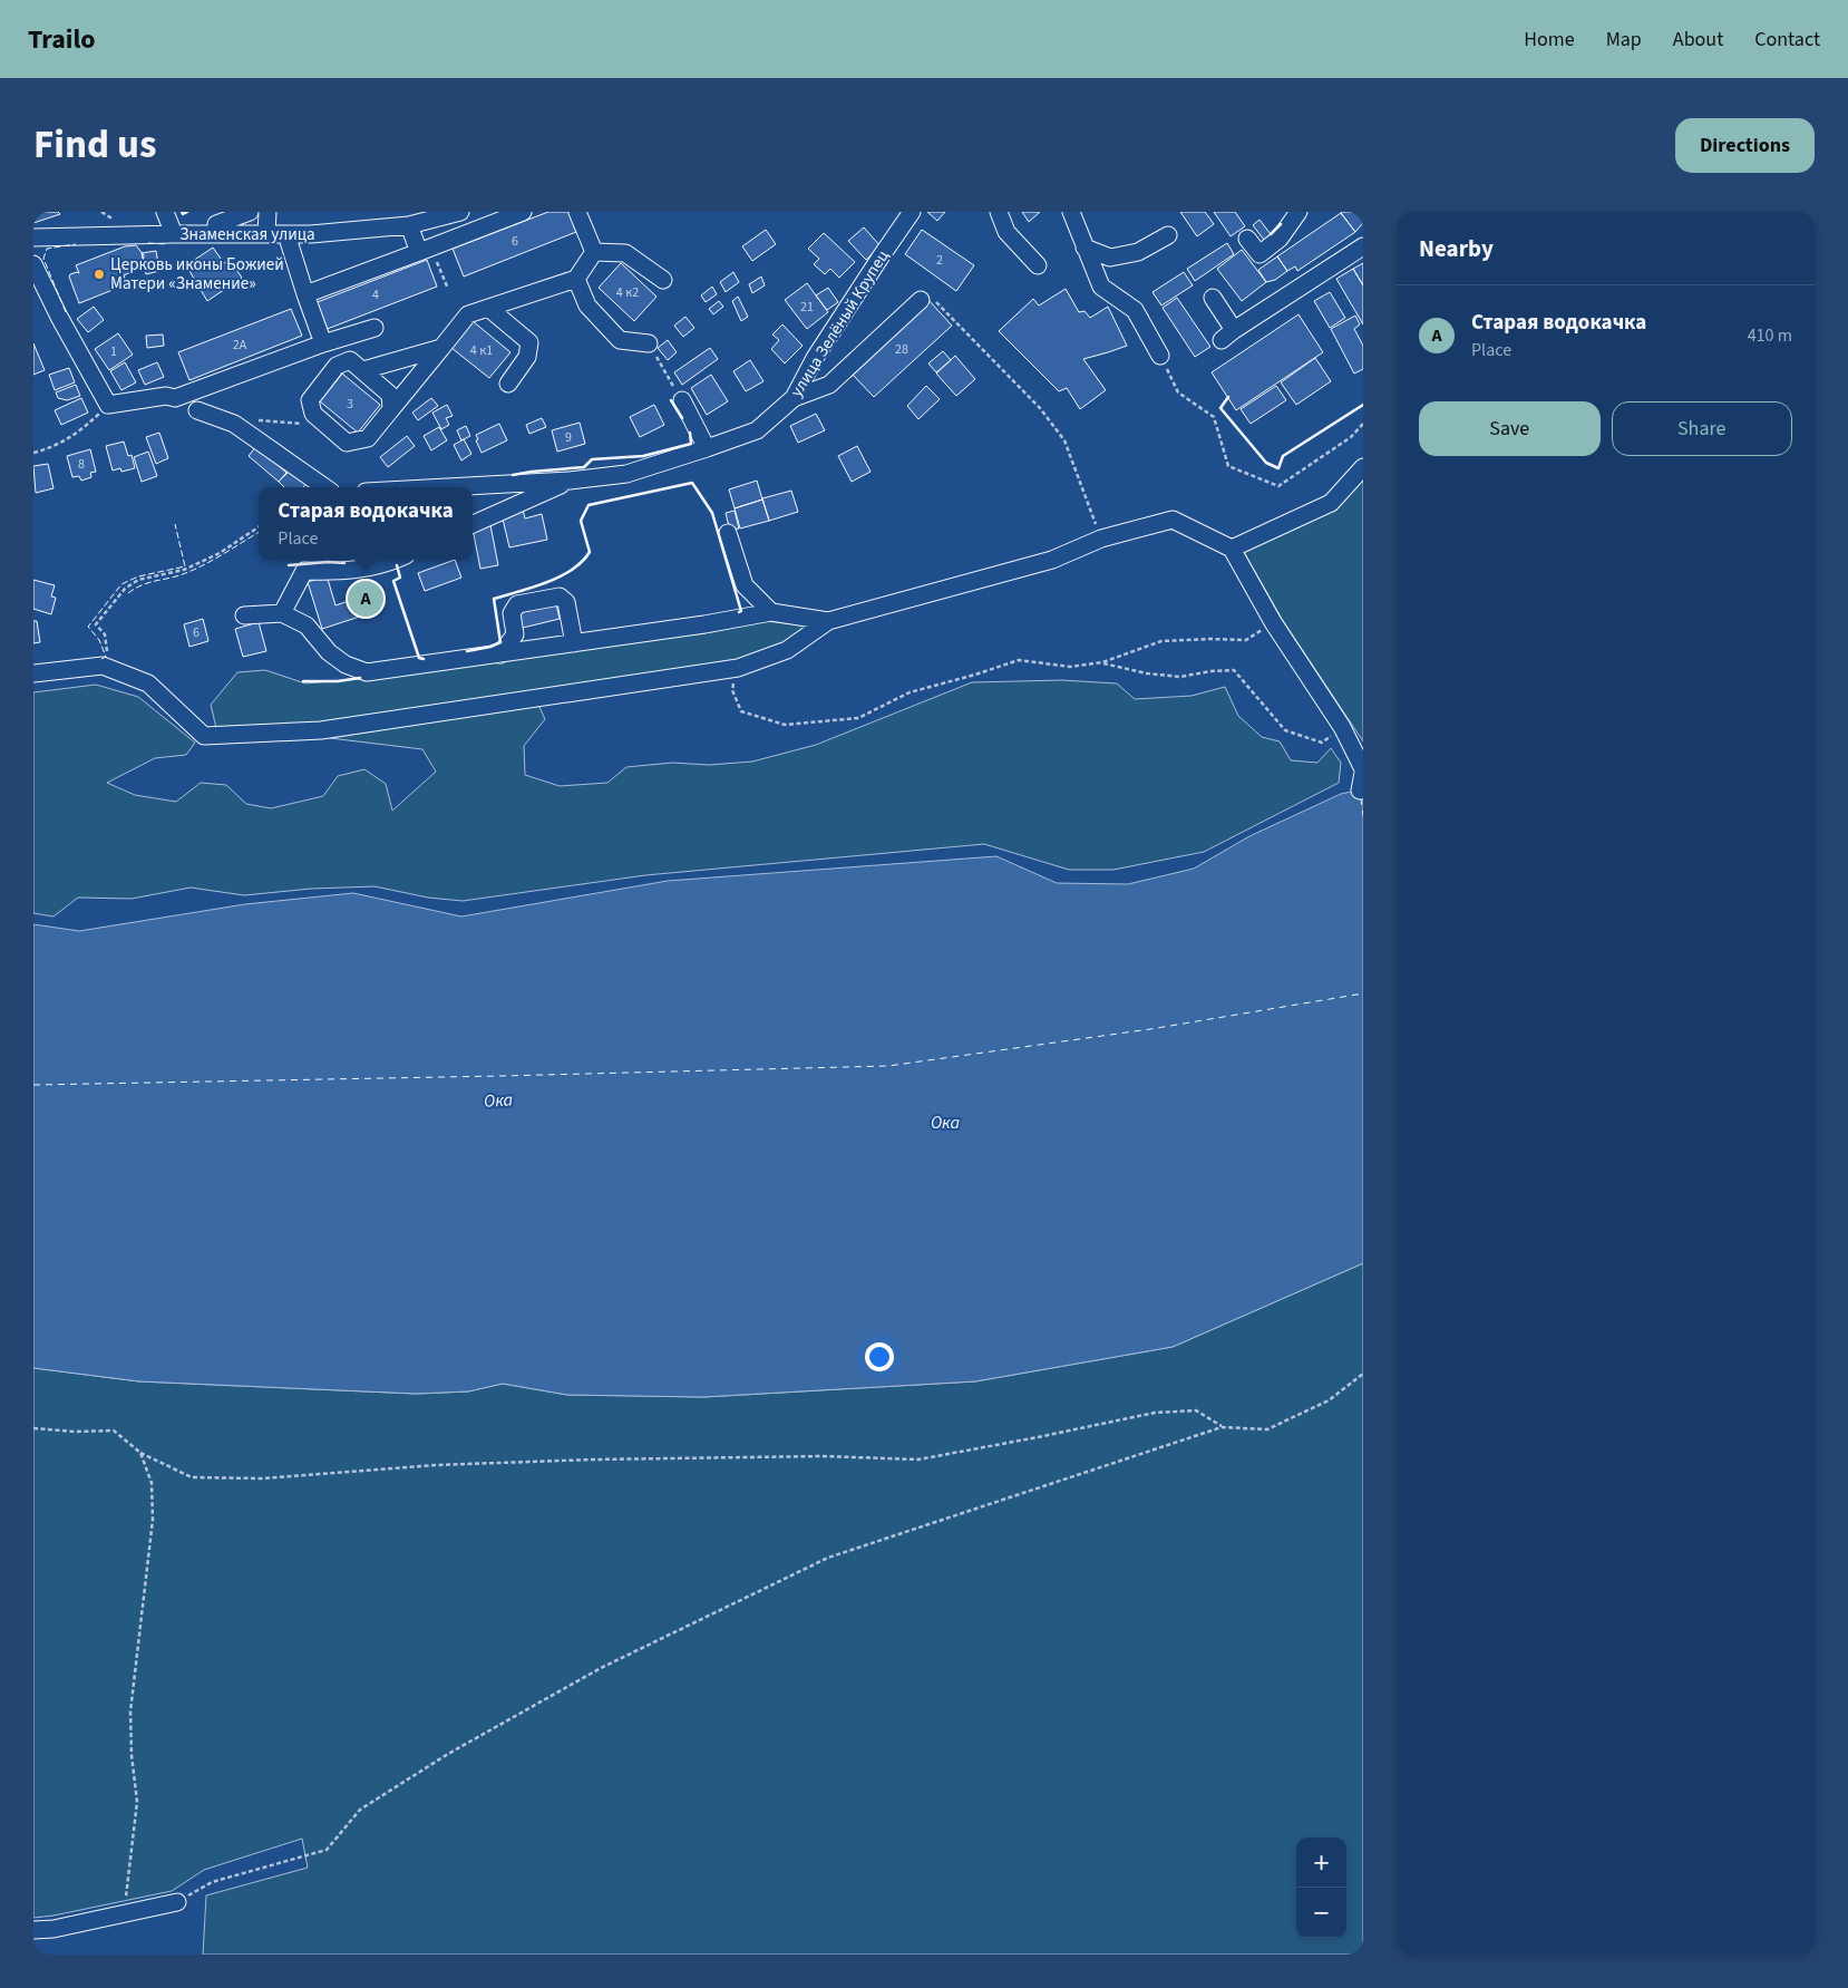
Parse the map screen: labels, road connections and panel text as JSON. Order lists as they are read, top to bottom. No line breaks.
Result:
{"streets":{"street":["Знаменская улица","улица Зелёный Крупец"]},"water":["Ока"],"places":["Церковь иконы Божией Матери «Знамение»"],"house_numbers":["6","2","4 к2","4","21","2А","28","4 к1","1","3","9","8","6"],"page":{"header":"Trailo","nav":["Home","Map","About","Contact"],"title":"Find us","buttons":["Directions",["Save","Share"]],"heading":"Nearby","list":[{"mark":"A","name":"Старая водокачка","note":"Place","value":"410 m"}],"popup":["Старая водокачка","Place"],"pins":"A","map_buttons":["+","−"]}}
